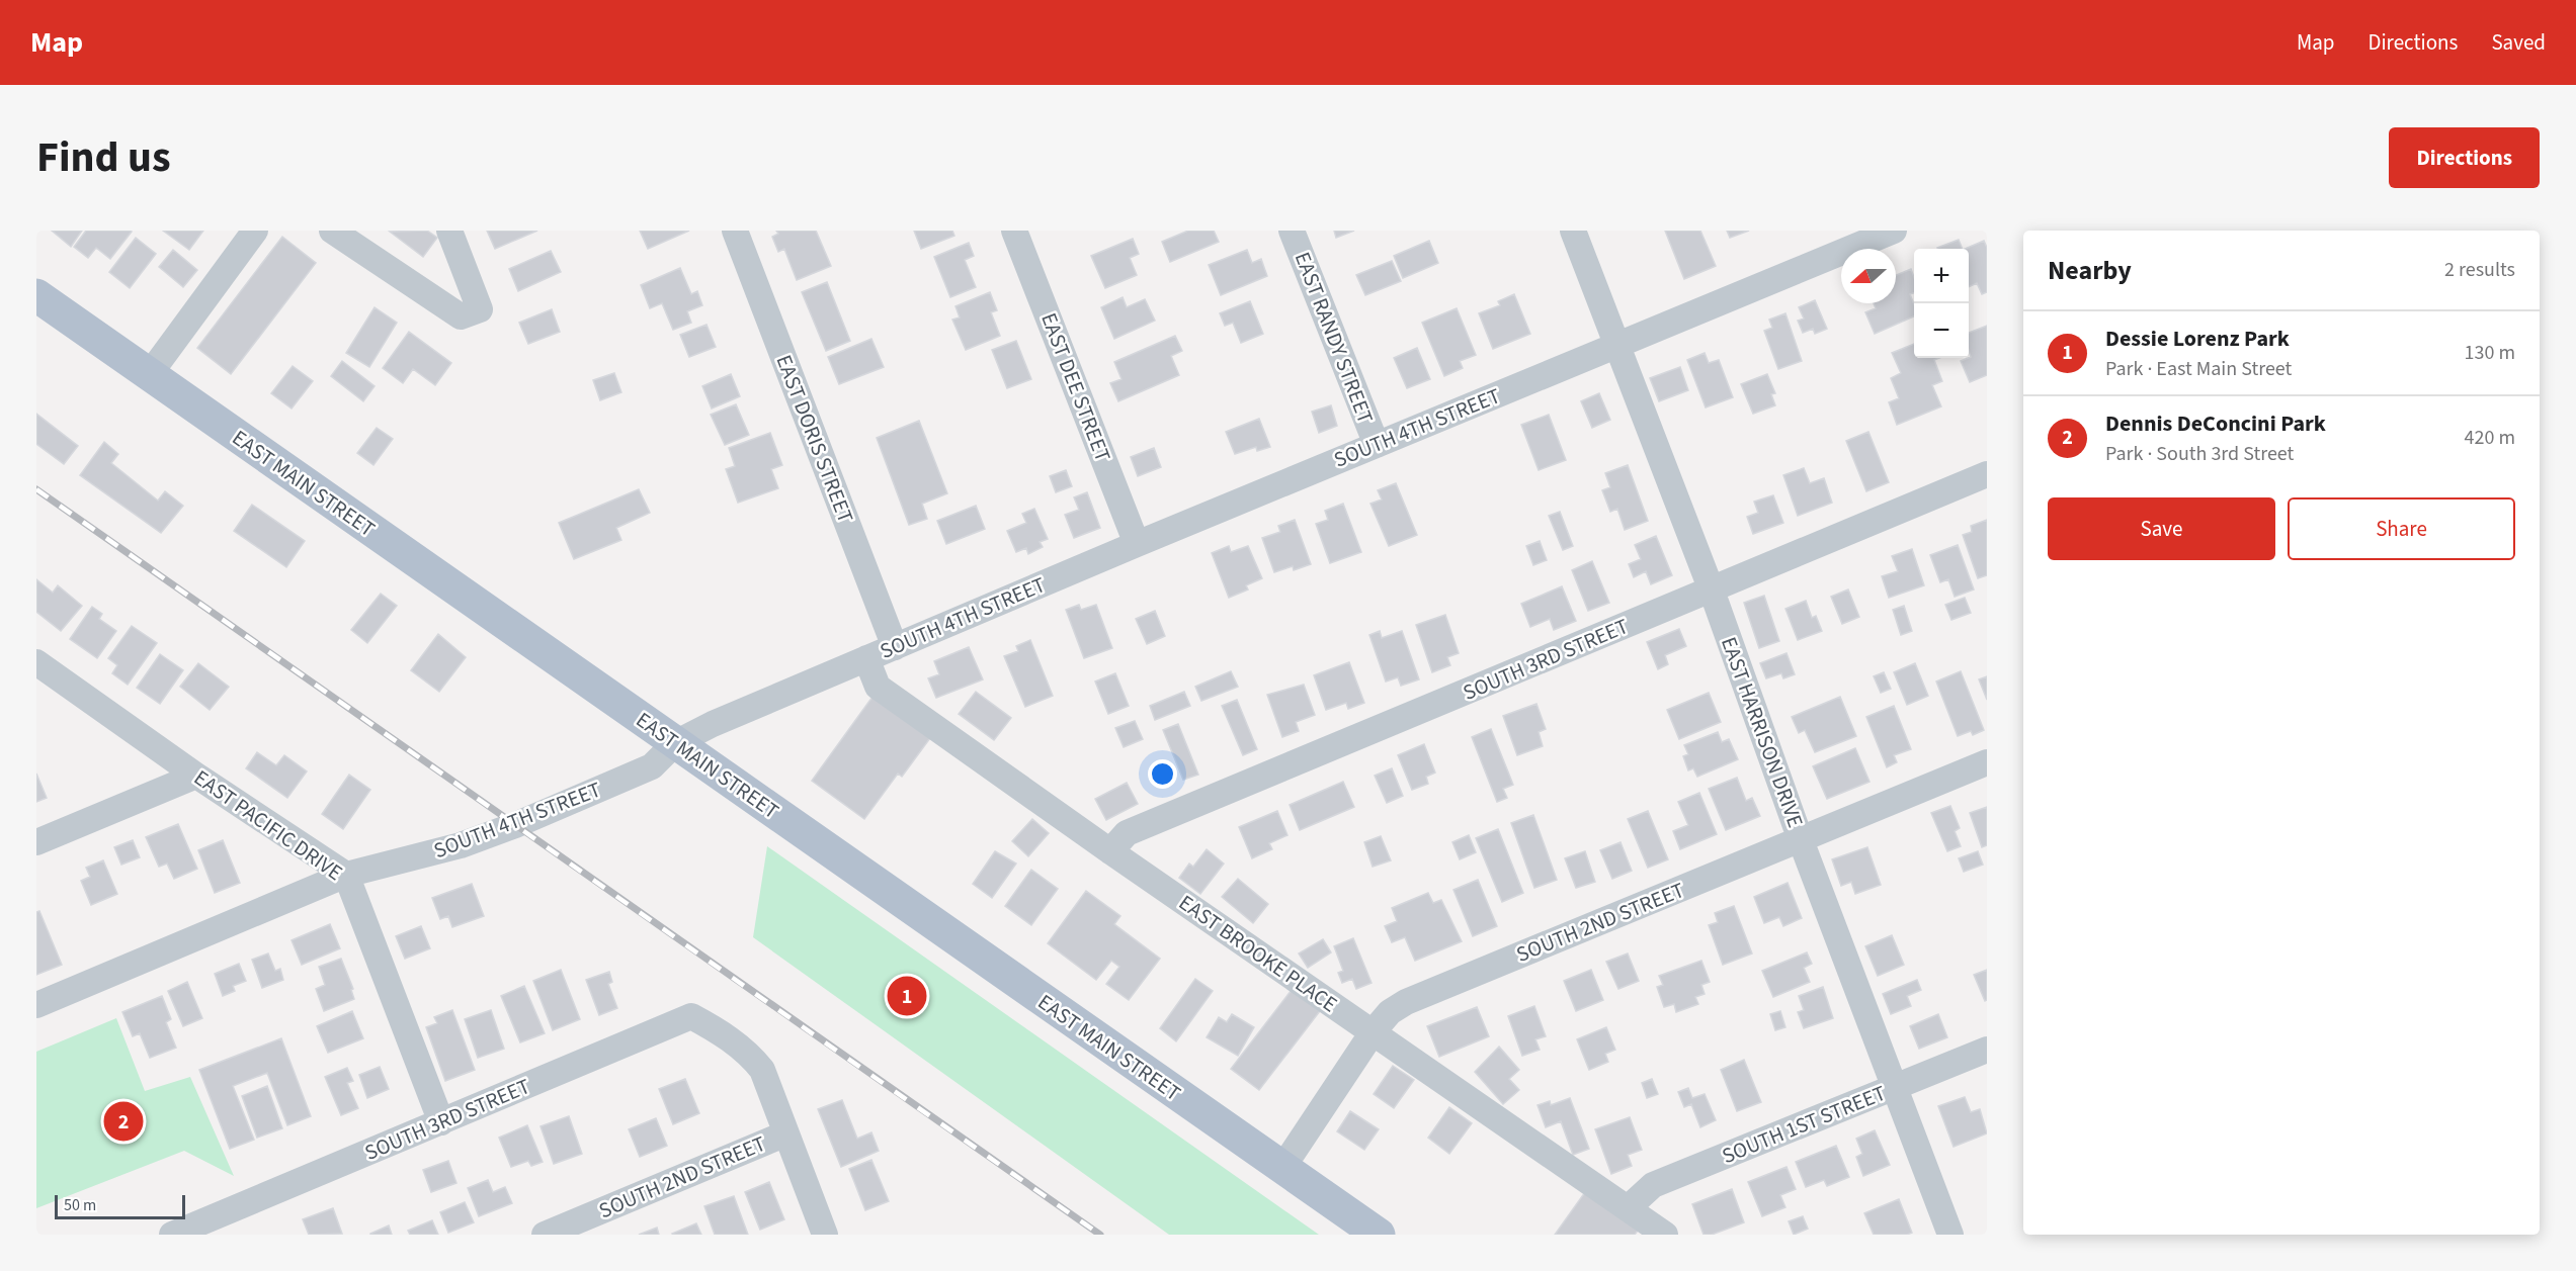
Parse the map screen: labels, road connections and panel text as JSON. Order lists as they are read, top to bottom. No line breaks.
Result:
{"streets":{"main road":["EAST MAIN STREET"],"street":["EAST RANDY STREET","EAST DEE STREET","SOUTH 4TH STREET","EAST DORIS STREET","SOUTH 3RD STREET","EAST HARRISON DRIVE","EAST PACIFIC DRIVE","SOUTH 2ND STREET","EAST BROOKE PLACE","SOUTH 1ST STREET"]},"crossings":[["EAST RANDY STREET","SOUTH 4TH STREET"],["EAST DEE STREET","SOUTH 4TH STREET"],["SOUTH 4TH STREET","EAST DORIS STREET"],["SOUTH 4TH STREET","EAST MAIN STREET"],["SOUTH 4TH STREET","EAST HARRISON DRIVE"],["SOUTH 4TH STREET","EAST PACIFIC DRIVE"],["SOUTH 4TH STREET","EAST BROOKE PLACE"],["EAST MAIN STREET","SOUTH 2ND STREET"],["SOUTH 3RD STREET","EAST HARRISON DRIVE"],["SOUTH 3RD STREET","EAST PACIFIC DRIVE"],["SOUTH 3RD STREET","SOUTH 2ND STREET"],["SOUTH 3RD STREET","EAST BROOKE PLACE"],["EAST HARRISON DRIVE","SOUTH 2ND STREET"],["EAST HARRISON DRIVE","SOUTH 1ST STREET"],["SOUTH 2ND STREET","EAST BROOKE PLACE"],["EAST BROOKE PLACE","SOUTH 1ST STREET"]],"scale_bar":"50 m","north":"left","page":{"header":"Map","nav":["Map","Directions","Saved"],"title":"Find us","buttons":["Directions",["Save","Share"]],"heading":["Nearby","2 results"],"map_buttons":["+","−"],"list":[{"mark":"1","name":"Dessie Lorenz Park","note":"Park · East Main Street","value":"130 m"},{"mark":"2","name":"Dennis DeConcini Park","note":"Park · South 3rd Street","value":"420 m"}],"pins":["1","2"],"scale":"50 m"}}
